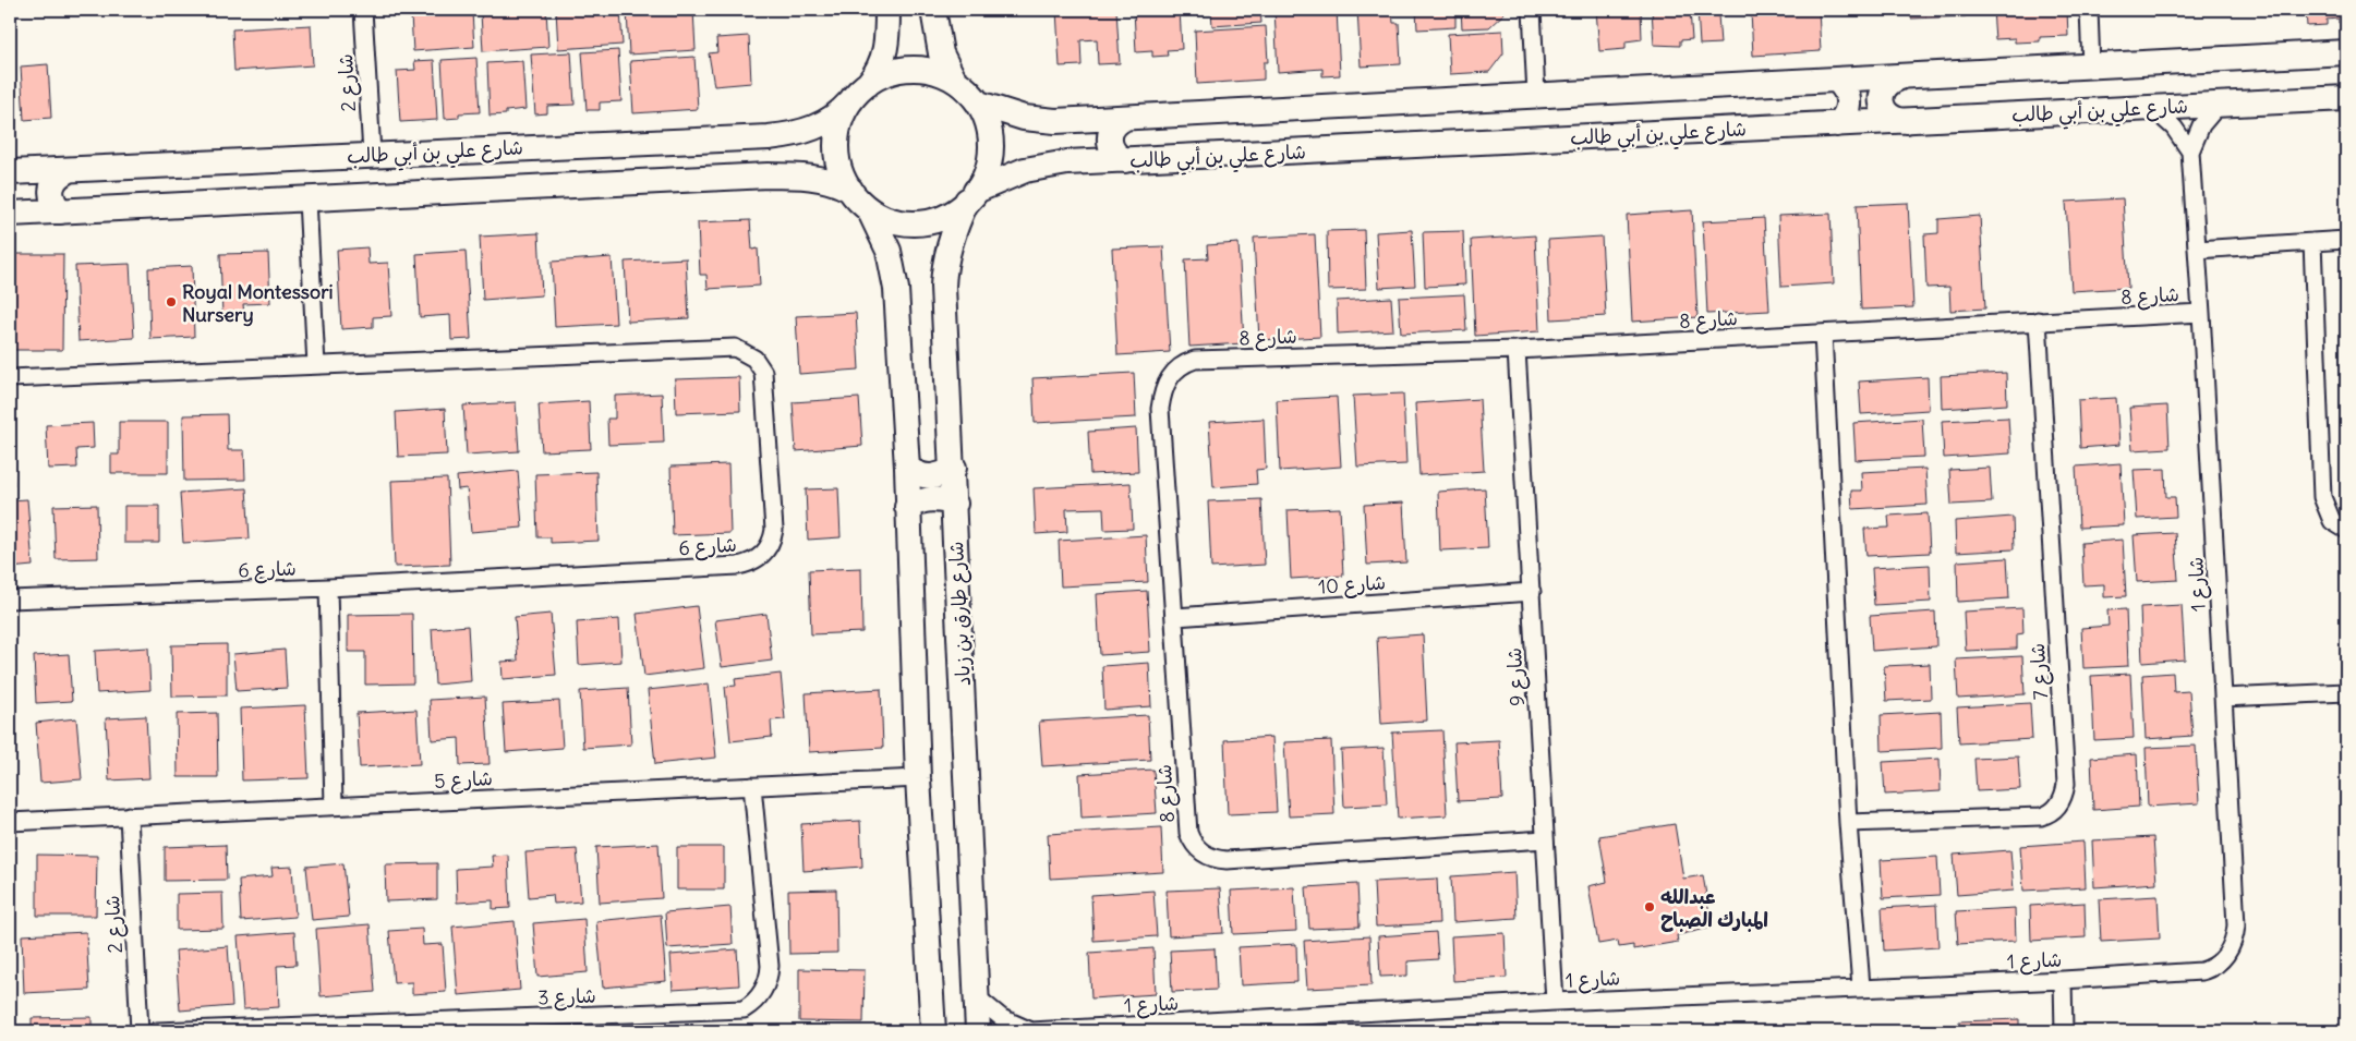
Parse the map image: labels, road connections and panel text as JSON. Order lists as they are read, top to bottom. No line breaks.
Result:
{"streets":{"street":["شارع 2","شارع علي بن أبي طالب","شارع 8","شارع 6","شارع 10","شارع 1","شارع طارق بن زياد","شارع 7","شارع 9","شارع 5","شارع 3"]},"crossings":[["شارع 2","شارع علي بن أبي طالب"],["شارع 2","شارع 5"],["شارع علي بن أبي طالب","شارع 1"],["شارع علي بن أبي طالب","شارع طارق بن زياد"],["شارع 8","شارع 10"],["شارع 8","شارع 1"],["شارع 8","شارع 7"],["شارع 8","شارع 9"],["شارع 10","شارع 9"],["شارع 1","شارع طارق بن زياد"],["شارع 1","شارع 9"],["شارع 5","شارع 3"]],"places":["Royal Montessori Nursery","عبدالله المبارك الصباح"]}
